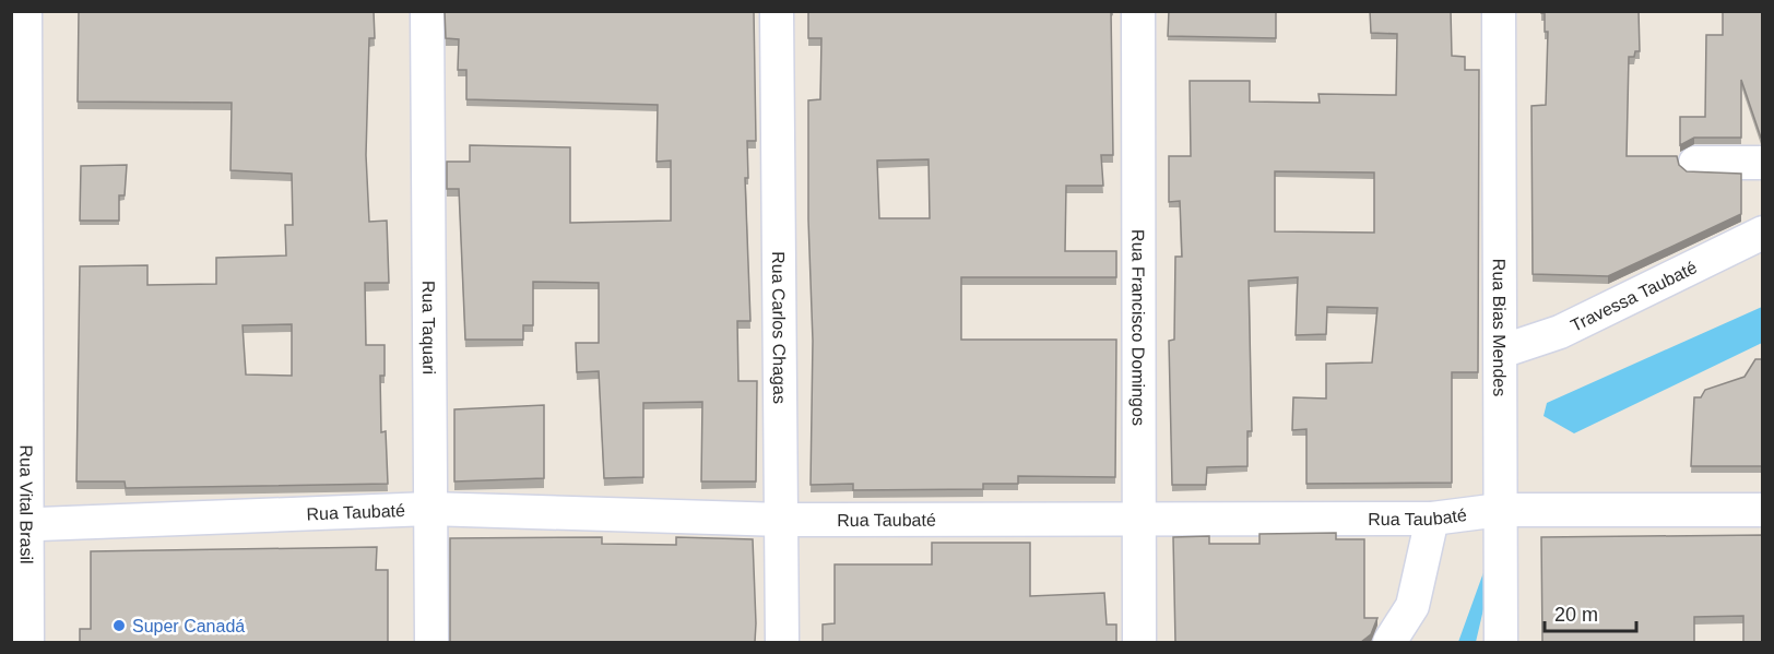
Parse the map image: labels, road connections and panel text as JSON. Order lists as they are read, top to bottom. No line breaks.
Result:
{"streets":{"street":["Travessa Taubaté","Rua Carlos Chagas","Rua Taquari","Rua Francisco Domingos","Rua Bias Mendes","Rua Vital Brasil","Rua Taubaté"]},"crossings":[["Travessa Taubaté","Rua Bias Mendes"],["Rua Carlos Chagas","Rua Taubaté"],["Rua Taquari","Rua Taubaté"],["Rua Francisco Domingos","Rua Taubaté"],["Rua Bias Mendes","Rua Taubaté"],["Rua Vital Brasil","Rua Taubaté"]],"places":["Super Canadá"],"scale_bar":"20 m"}
